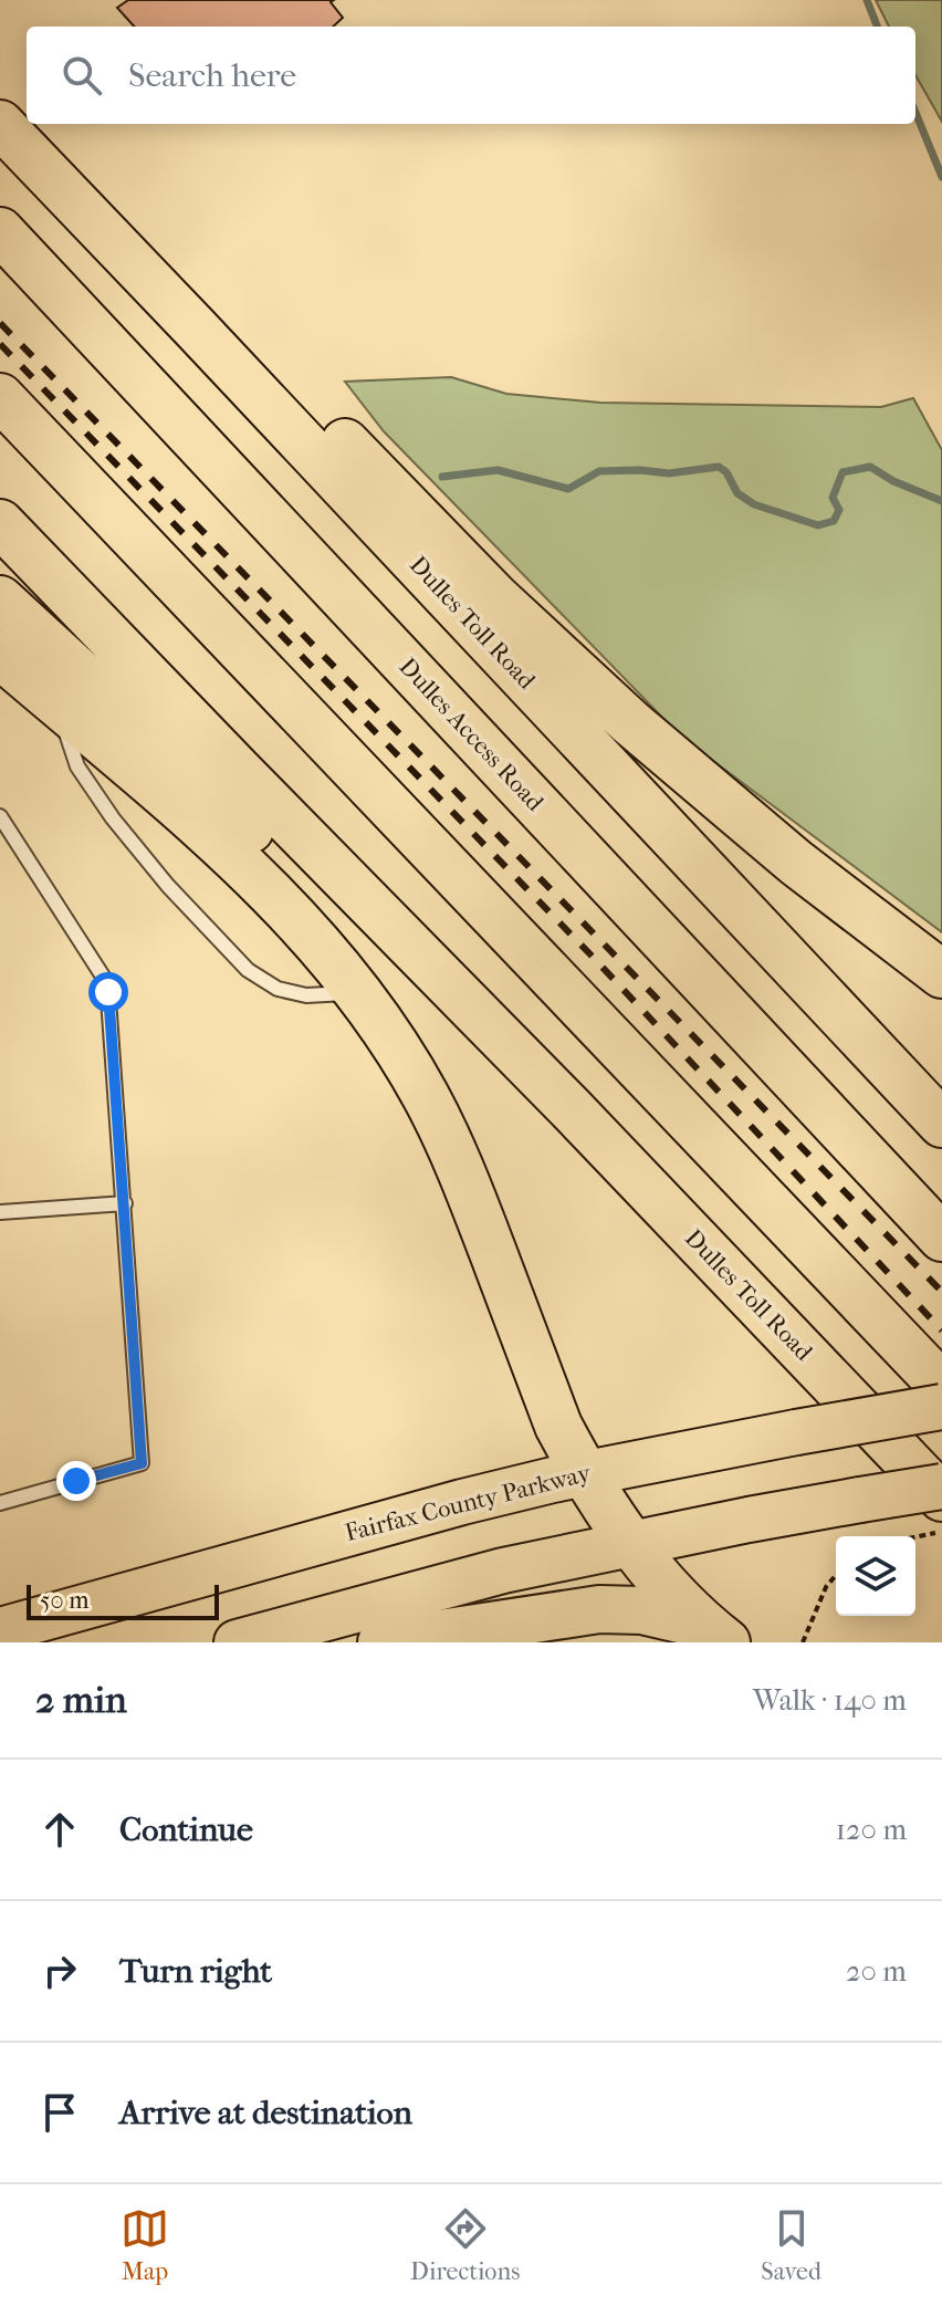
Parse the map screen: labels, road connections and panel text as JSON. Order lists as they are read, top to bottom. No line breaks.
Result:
{"streets":{"highway":["Dulles Toll Road","Dulles Access Road","Fairfax County Parkway"]},"scale_bar":"50 m","page":{"search":"Search here","scale":"50 m","heading":["2 min","Walk · 140 m"],"list":[["Continue","120 m"],["Turn right","20 m"],"Arrive at destination"],"nav":["Map","Directions","Saved"]}}
